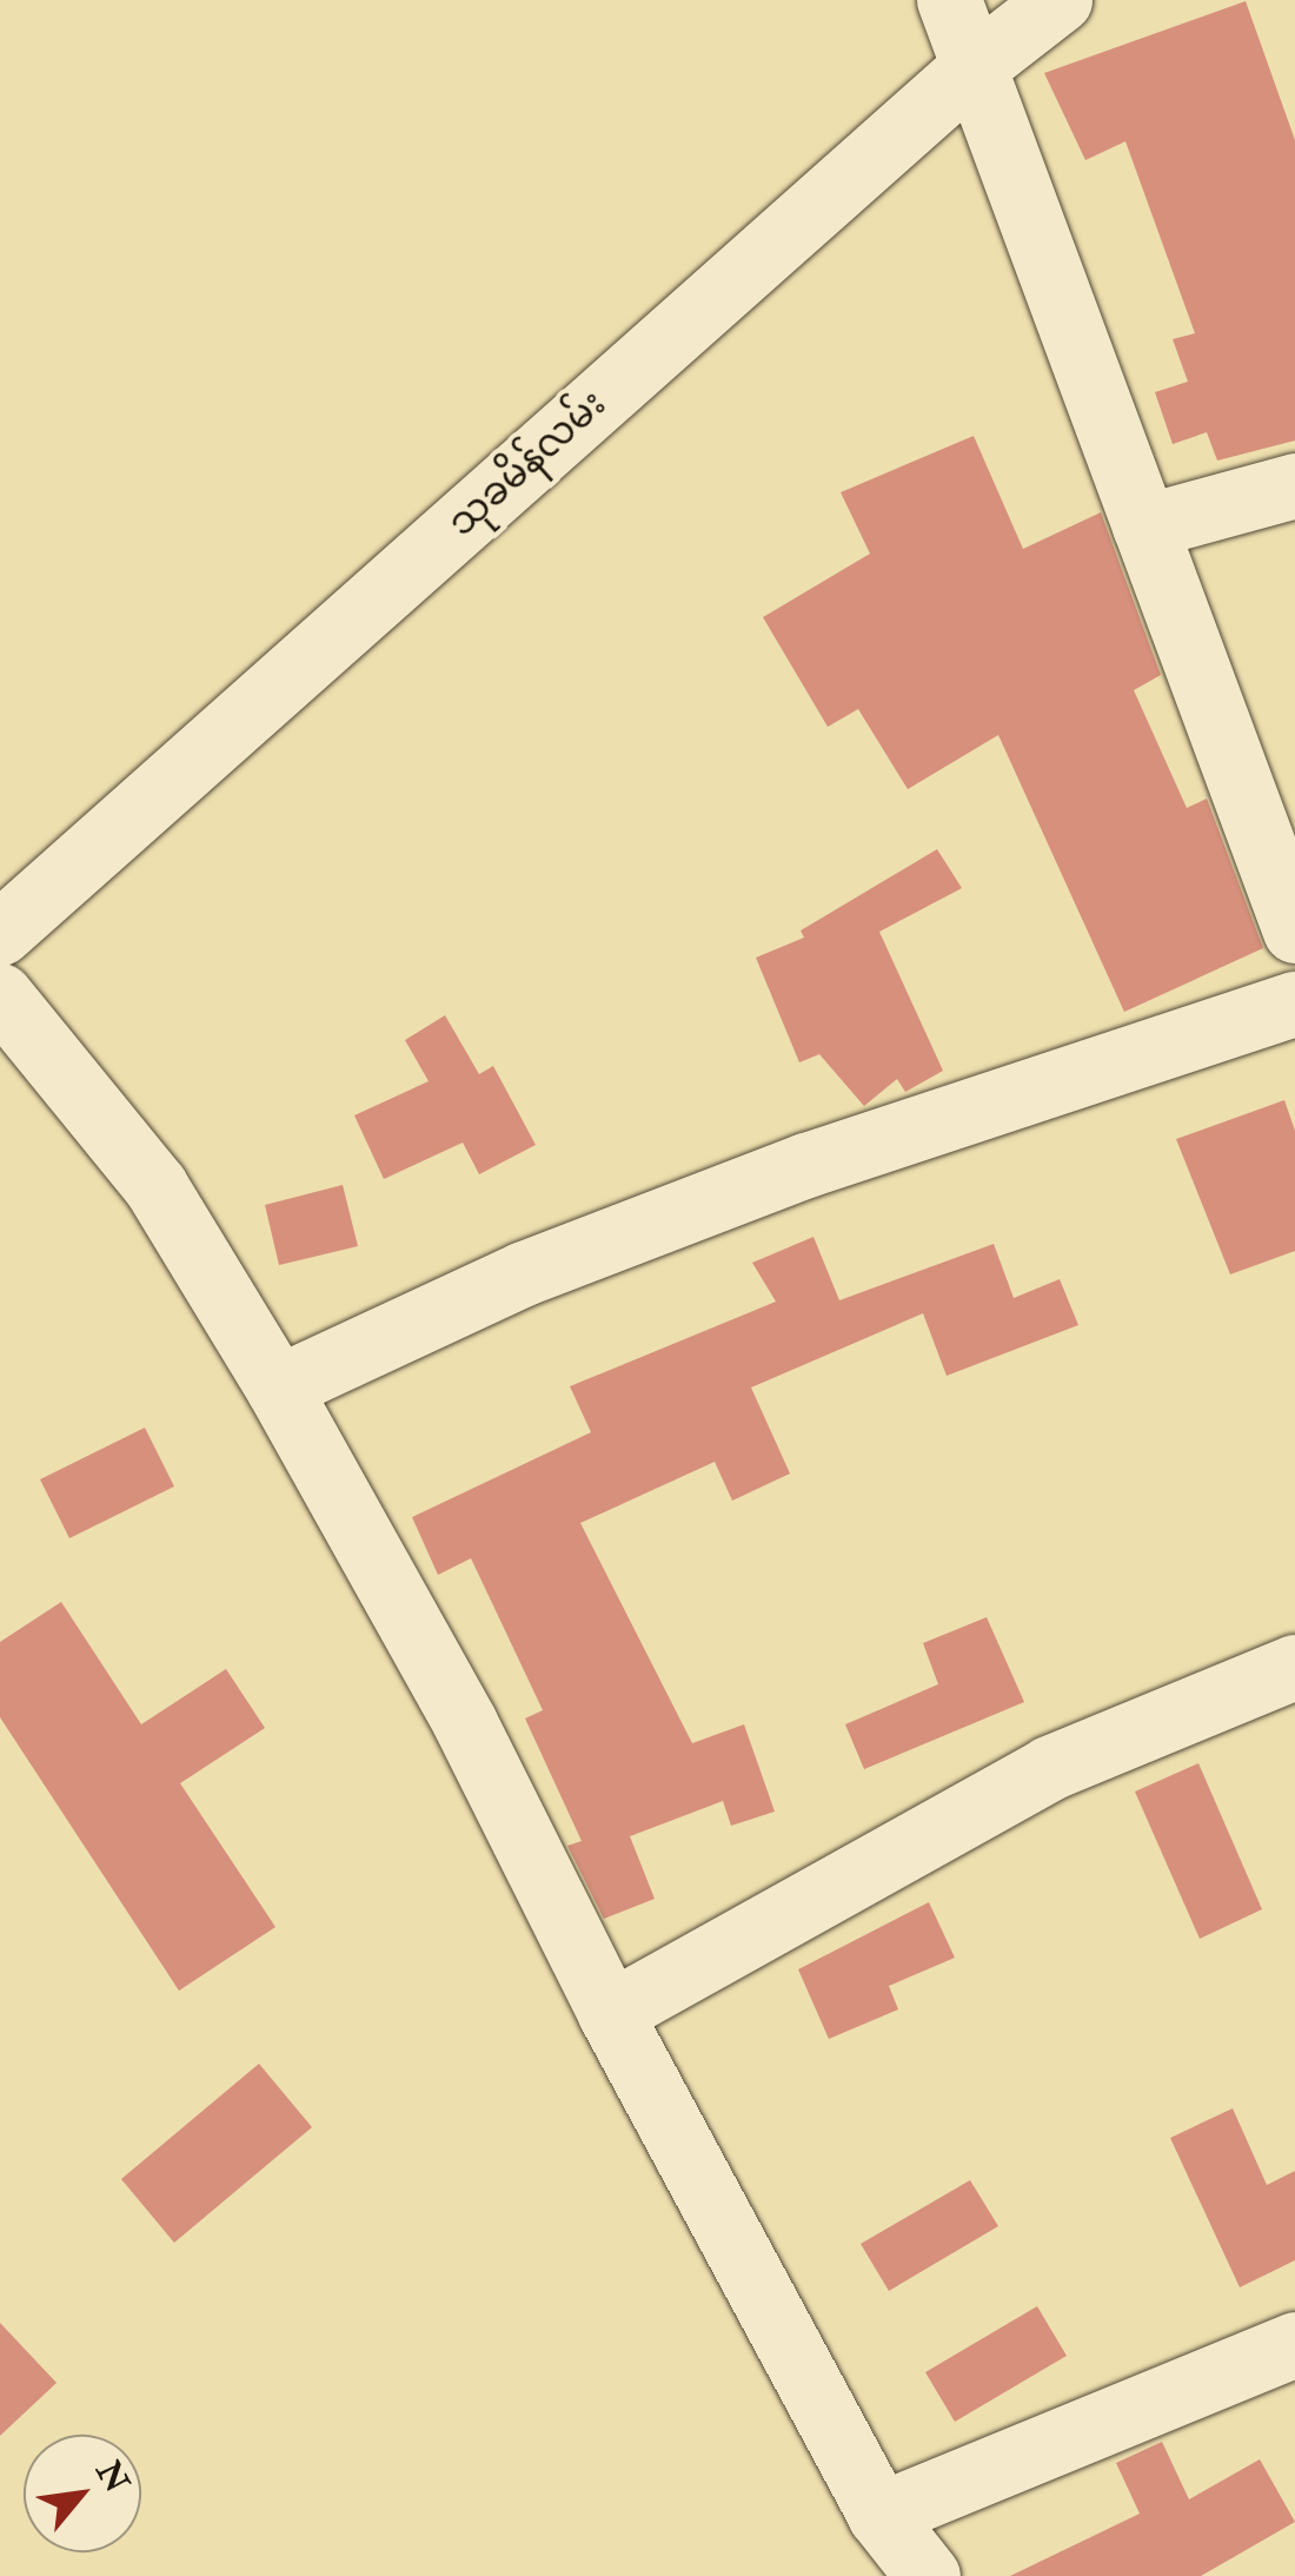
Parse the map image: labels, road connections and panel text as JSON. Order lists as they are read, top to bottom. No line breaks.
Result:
{"streets":{"street":["သုခမိန်လမ်း"]},"north":"top right"}
